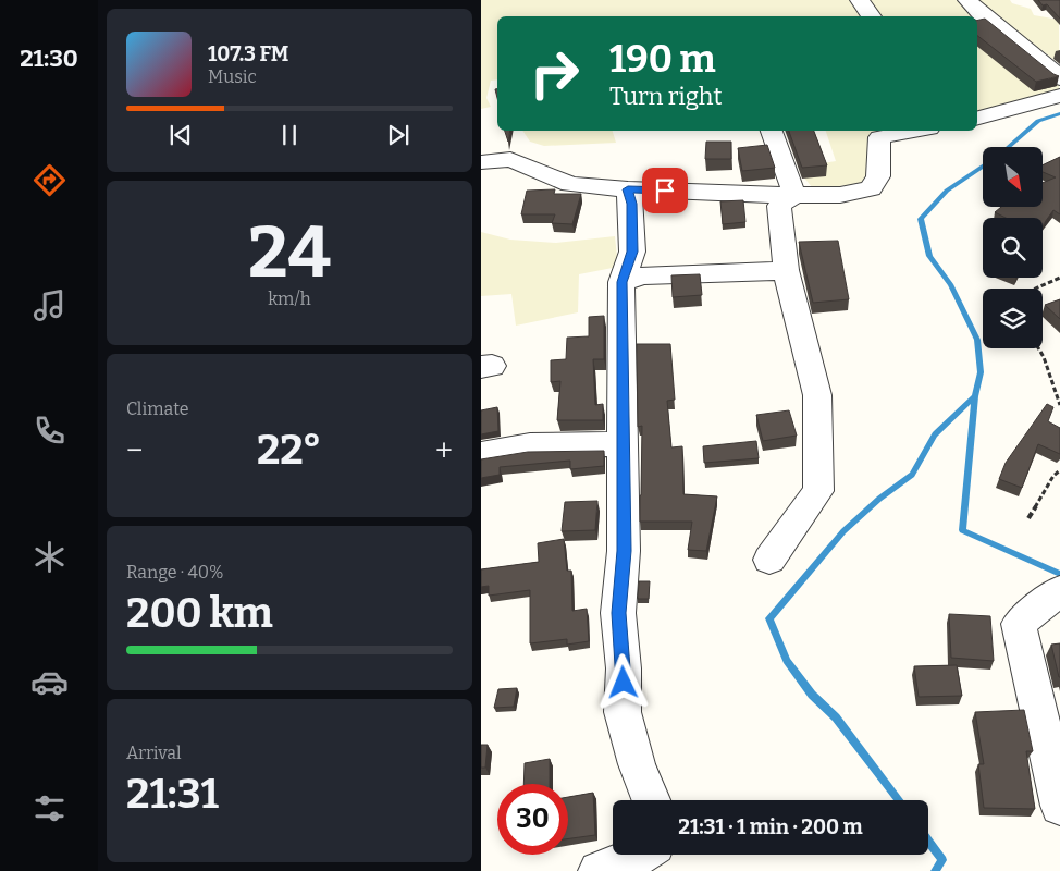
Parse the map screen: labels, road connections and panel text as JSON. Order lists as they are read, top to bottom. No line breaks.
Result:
{"north":"bottom right","page":{"tabs":"21:30","turn":["190 m","Turn right"],"song":["107.3 FM","Music"],"tile":[["24","km/h"],"Climate",["Range · 40%","200 km"],["Arrival","21:31"]],"heat":["−","22°","+"],"limit":"30","trip":"21:31 · 1 min · 200 m"}}
